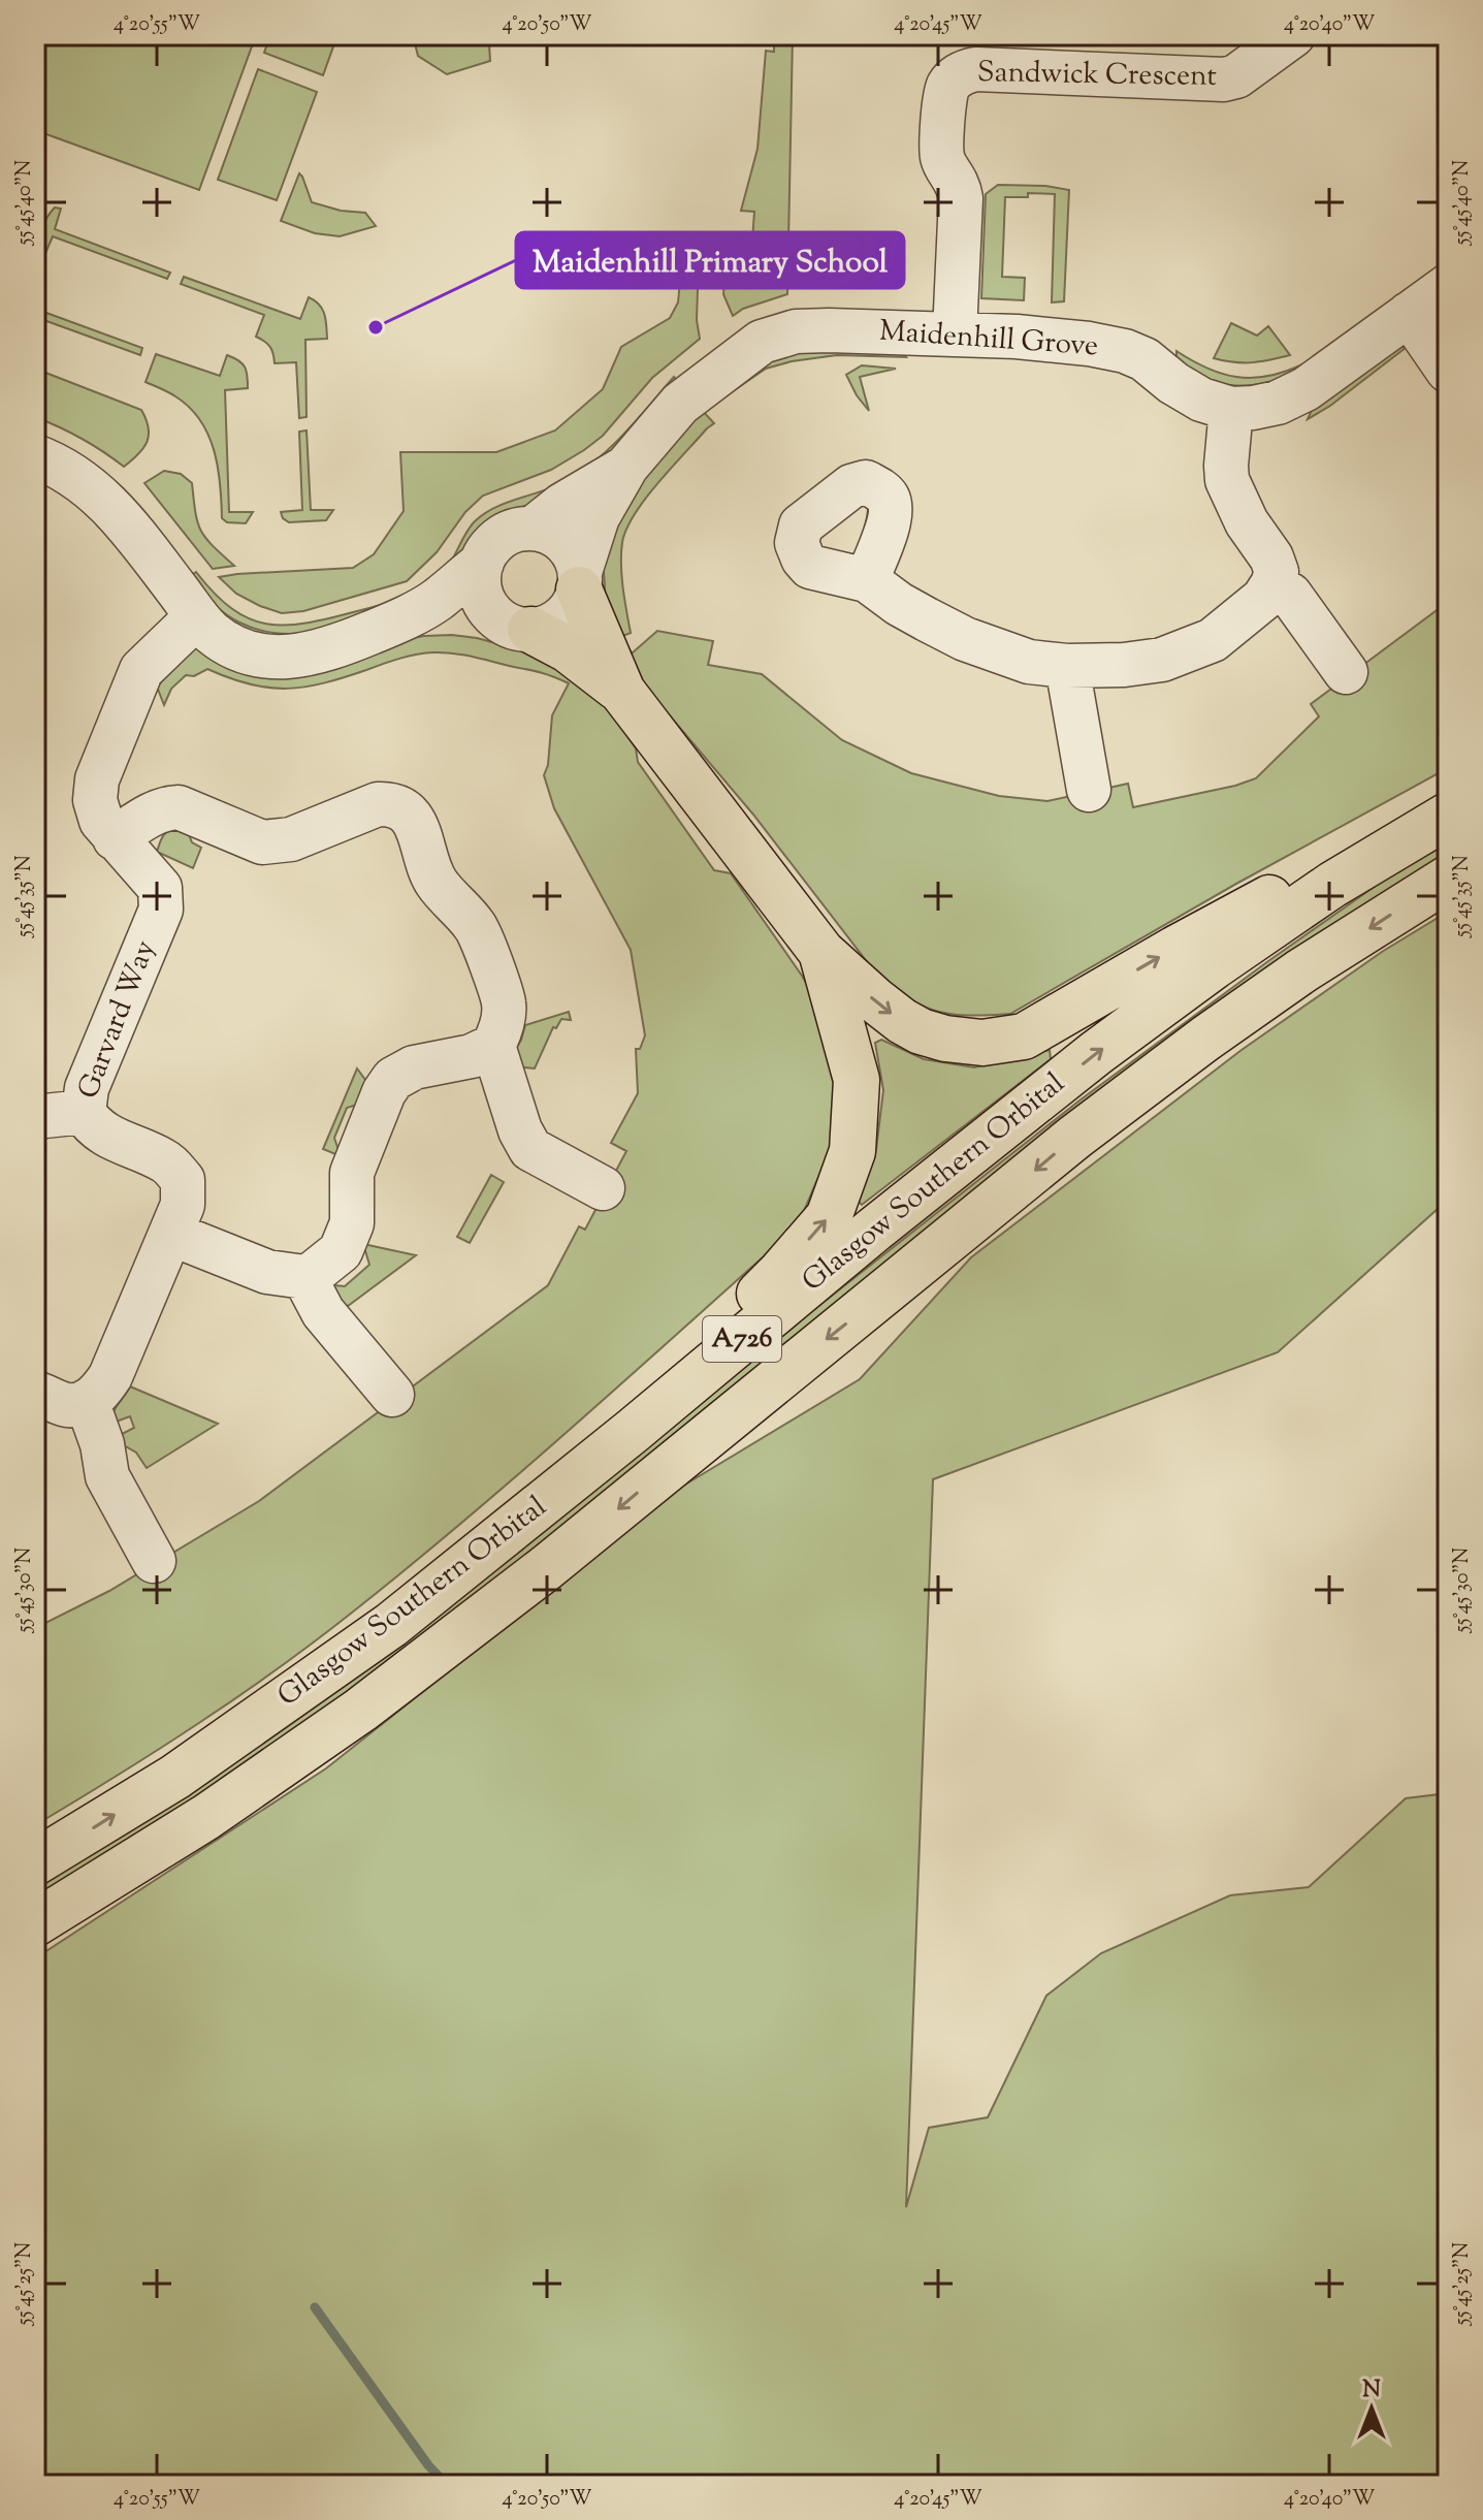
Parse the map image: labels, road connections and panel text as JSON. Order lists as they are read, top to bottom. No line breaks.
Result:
{"streets":{"highway":["Glasgow Southern Orbital","A726"],"street":["Sandwick Crescent","Maidenhill Grove","Garvard Way"]},"crossings":[["Sandwick Crescent","Maidenhill Grove"]],"places":["Maidenhill Primary School"],"north":"top","coordinates":["4°20'55\"W","4°20'50\"W","4°20'45\"W","4°20'40\"W","55°45'40\"N","55°45'35\"N","55°45'30\"N","55°45'25\"N"]}
